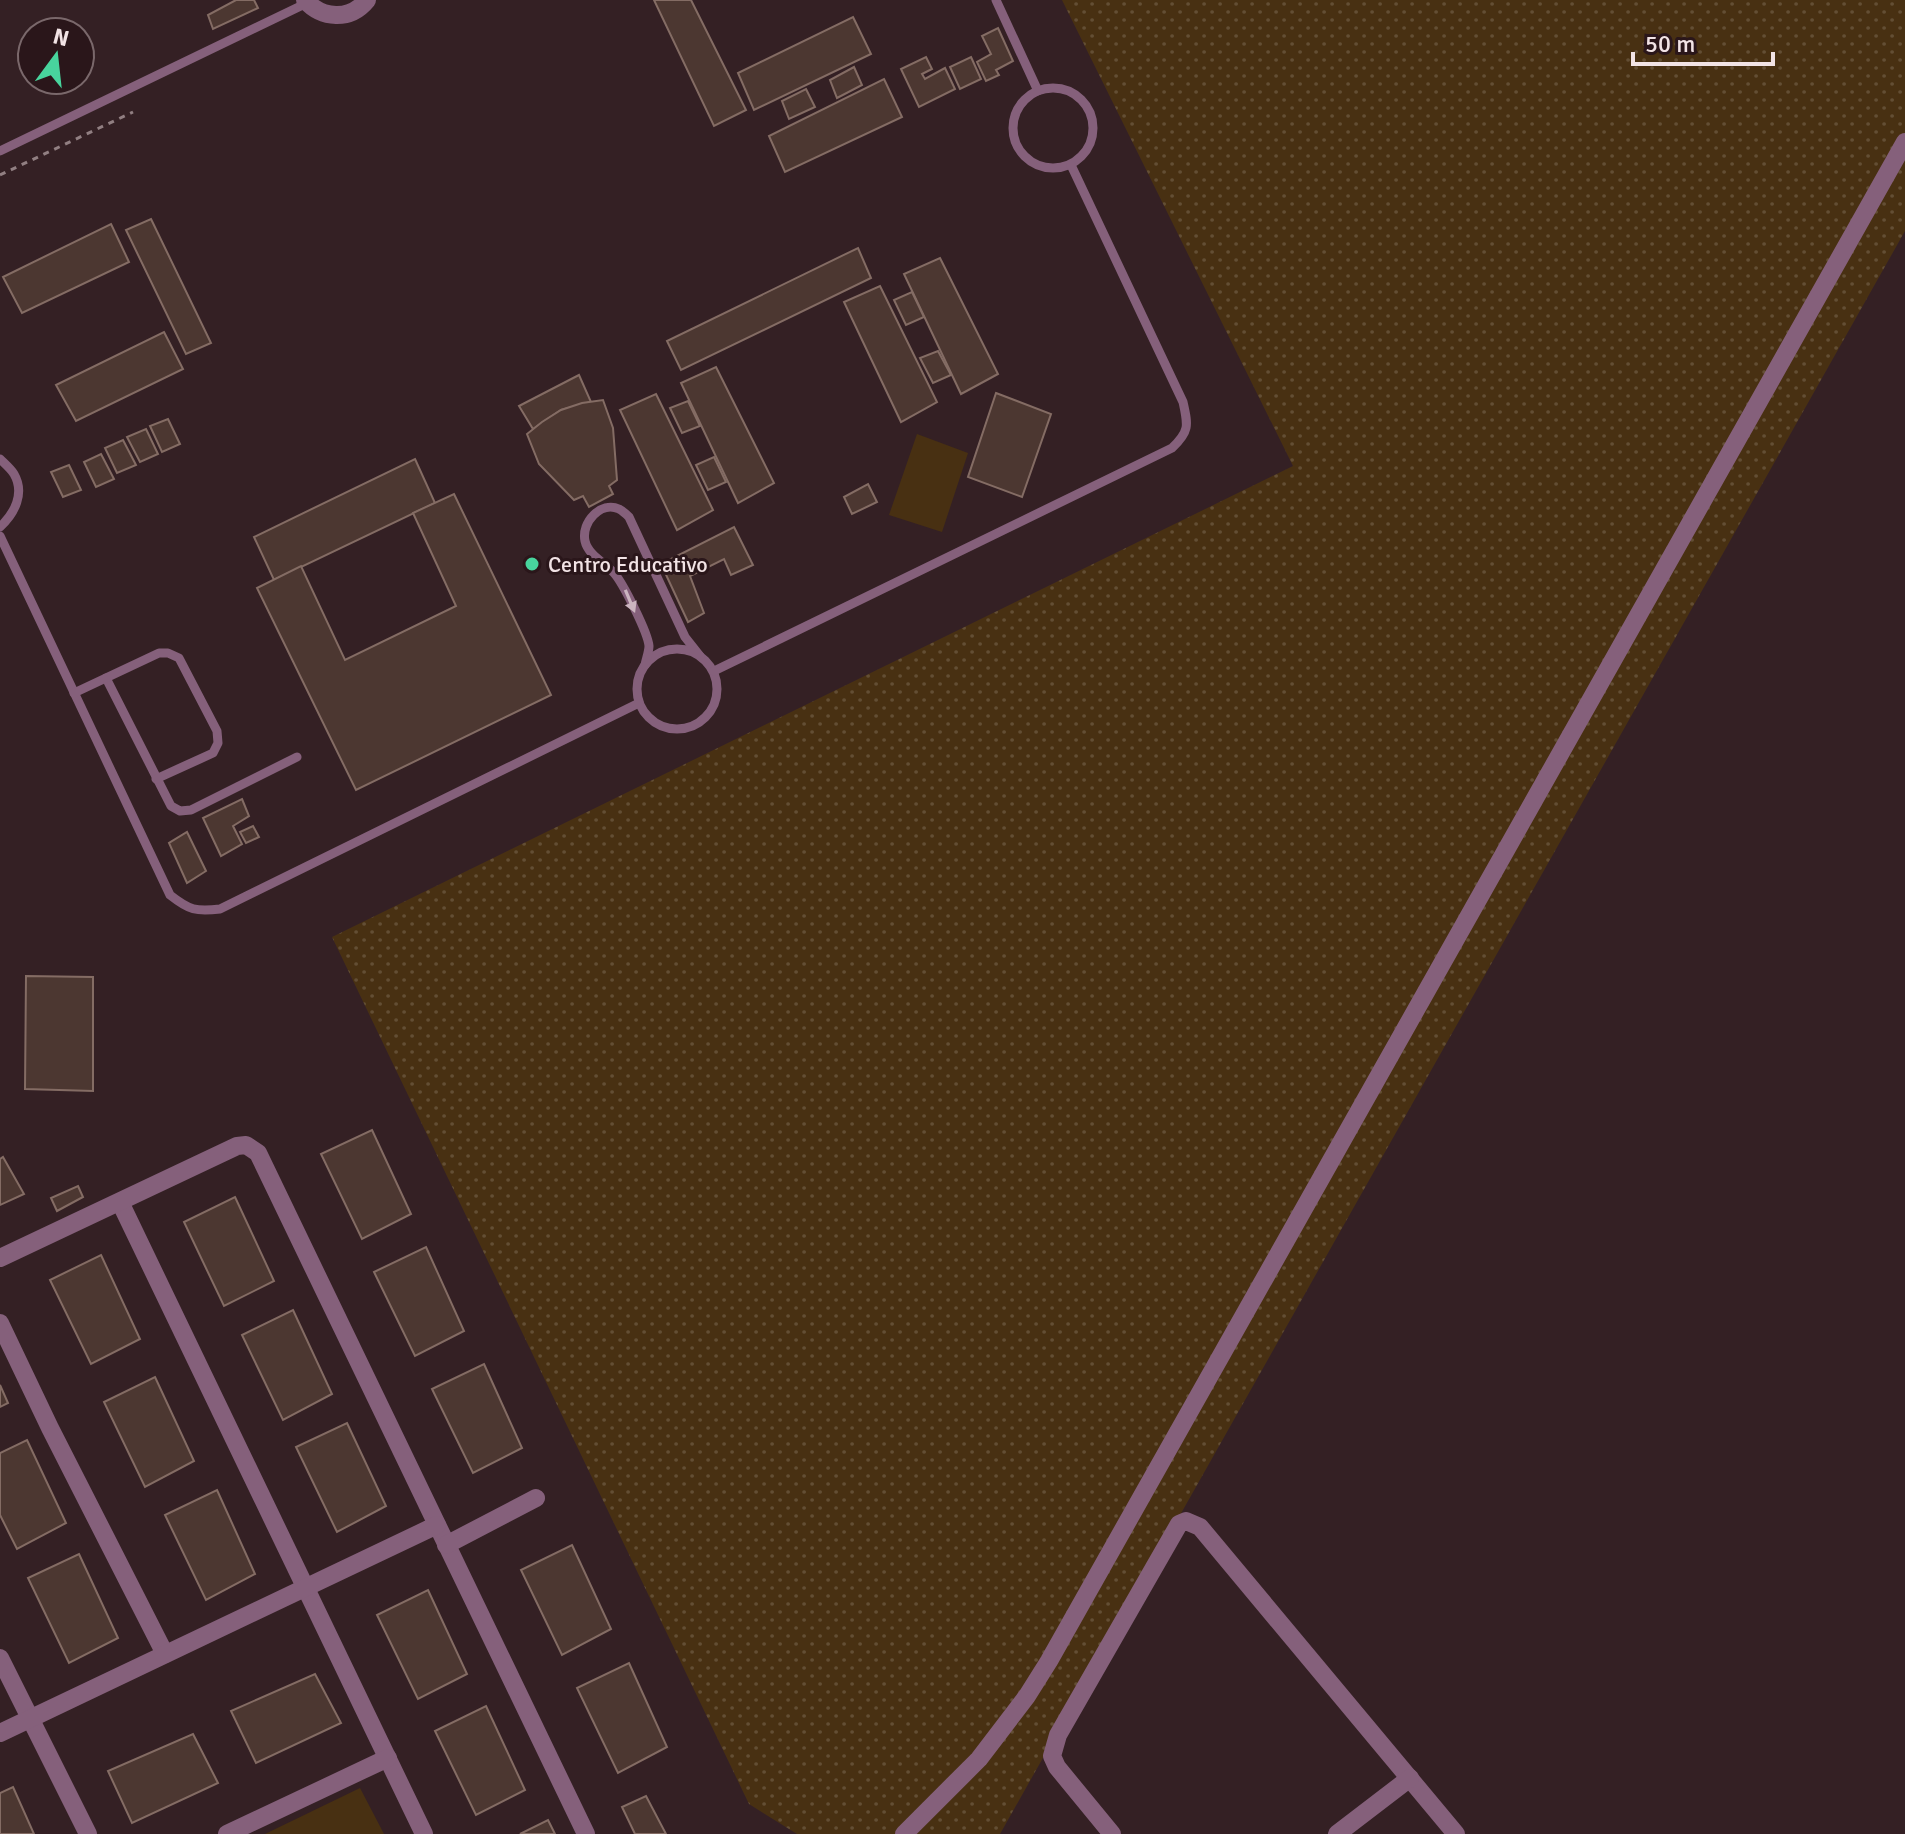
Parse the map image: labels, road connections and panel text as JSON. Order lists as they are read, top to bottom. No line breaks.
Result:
{"places":["Centro Educativo"],"scale_bar":"50 m","north":"top"}
